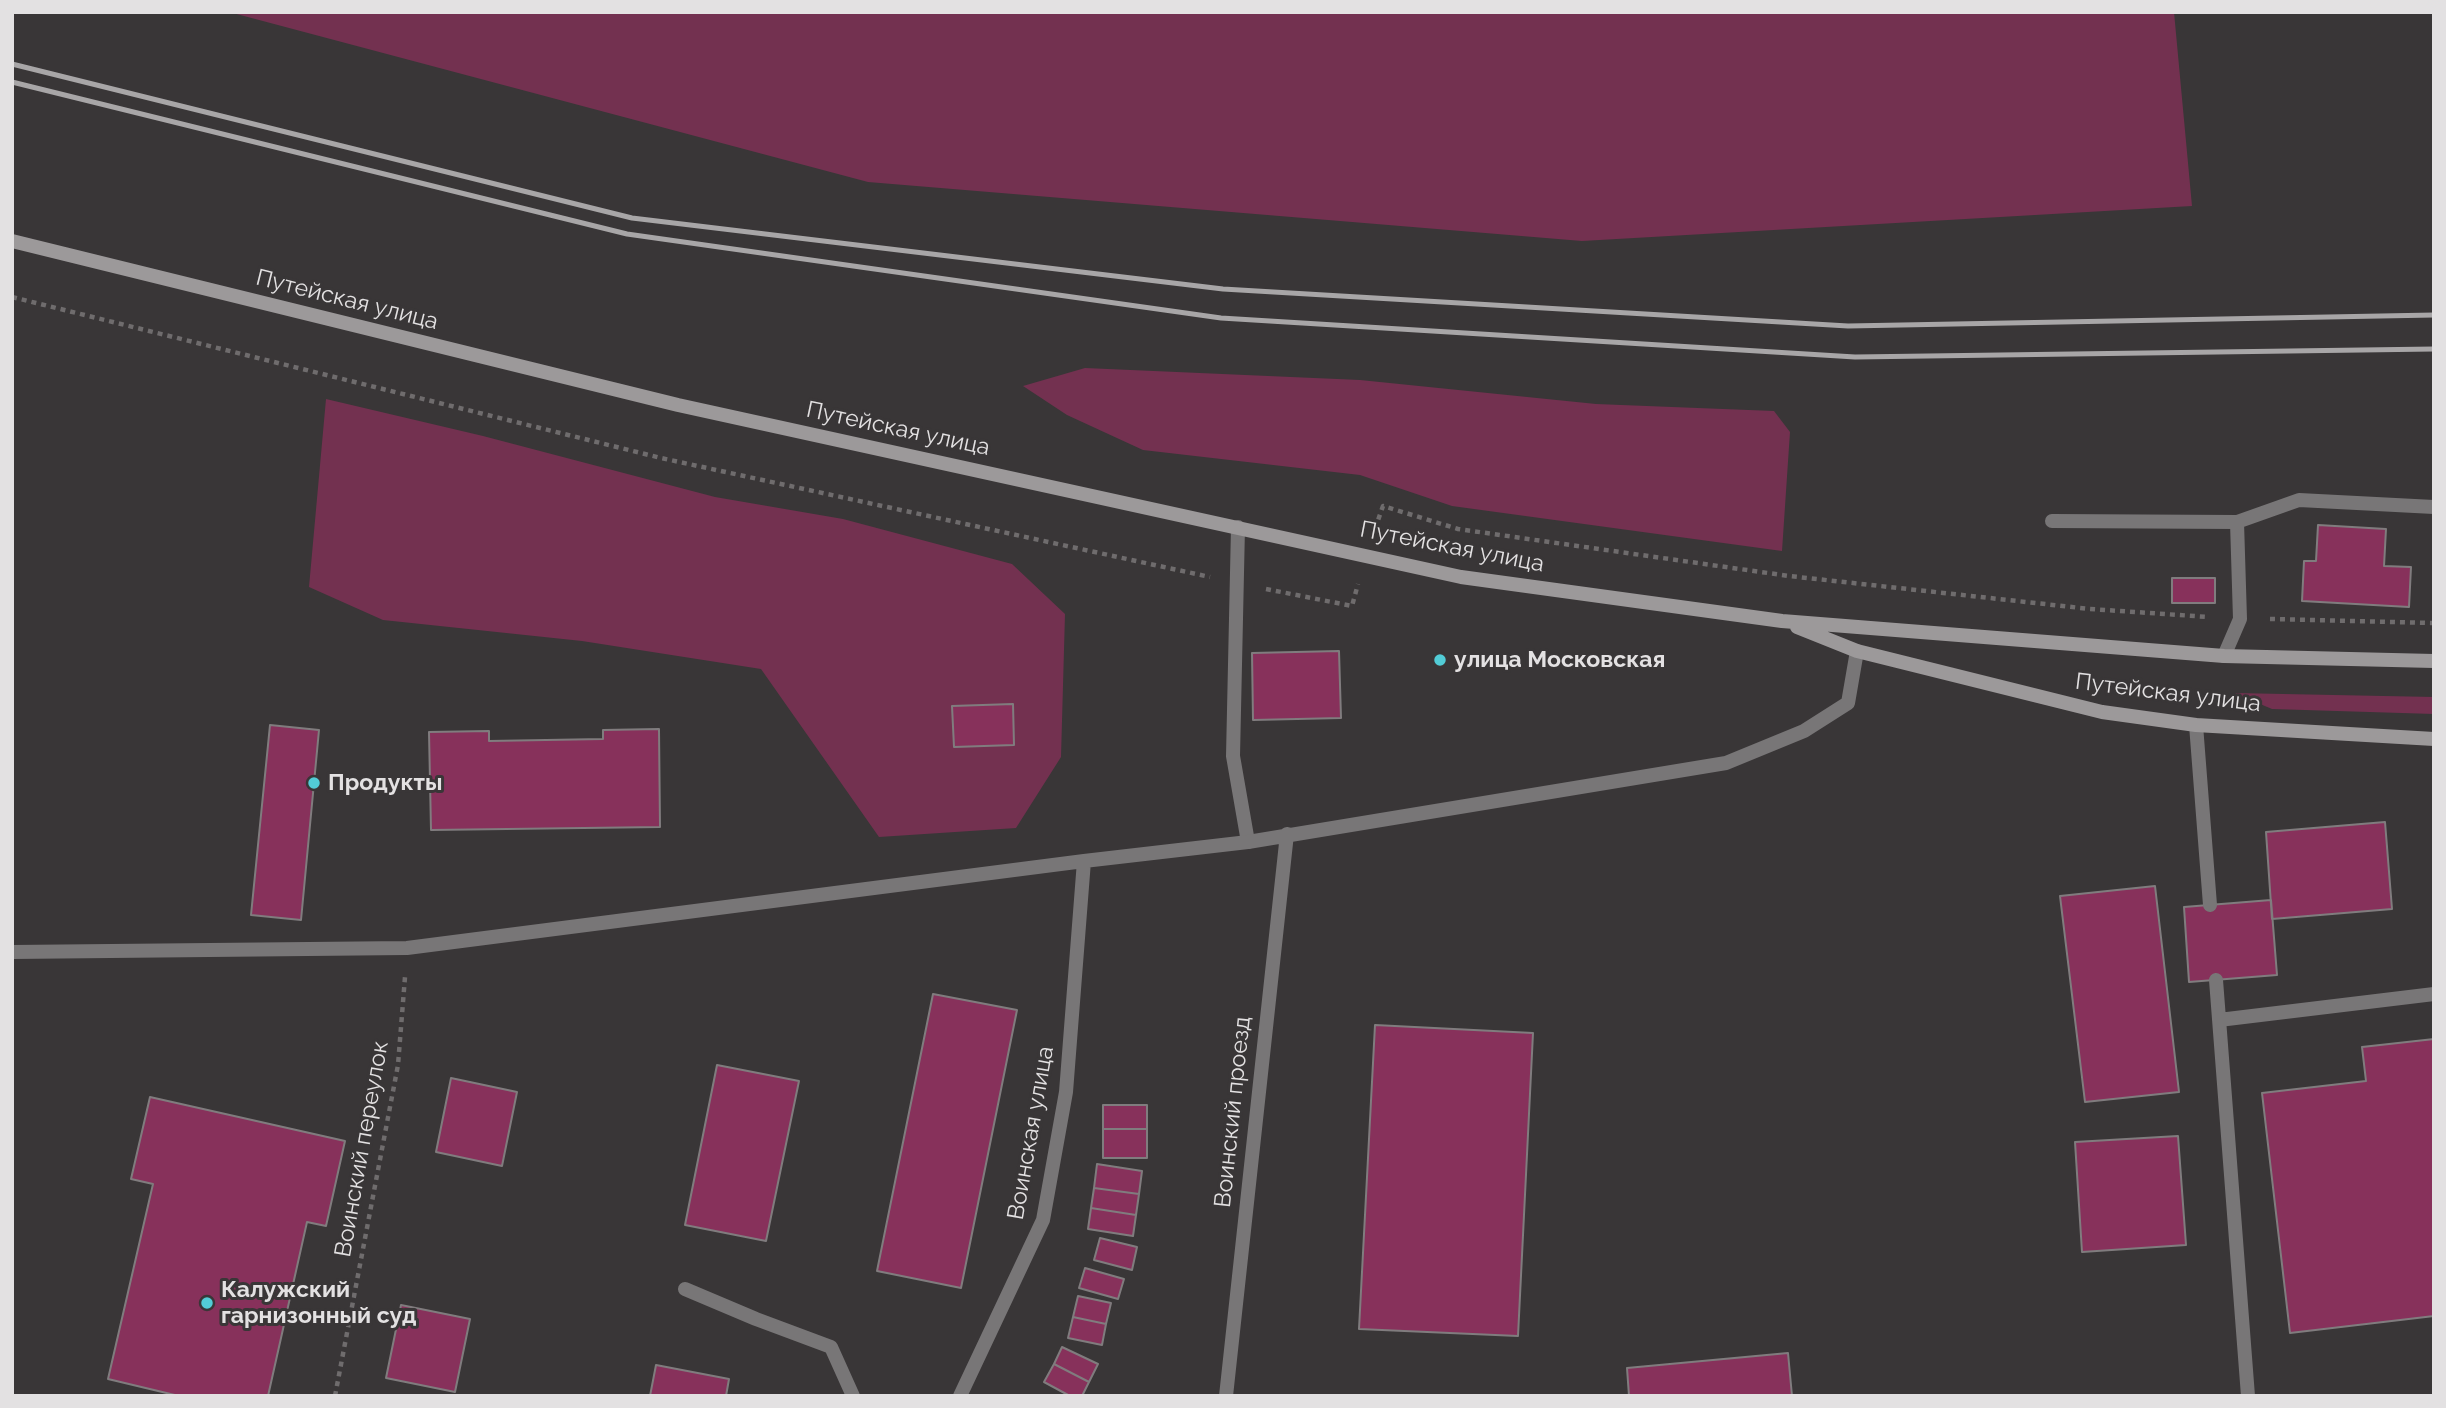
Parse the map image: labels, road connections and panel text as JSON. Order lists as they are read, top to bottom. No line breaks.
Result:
{"streets":{"street":["Путейская улица","Воинский проезд","Воинская улица"],"path":["Воинский переулок"]},"places":["улица Московская","Продукты","Калужский гарнизонный суд"]}
